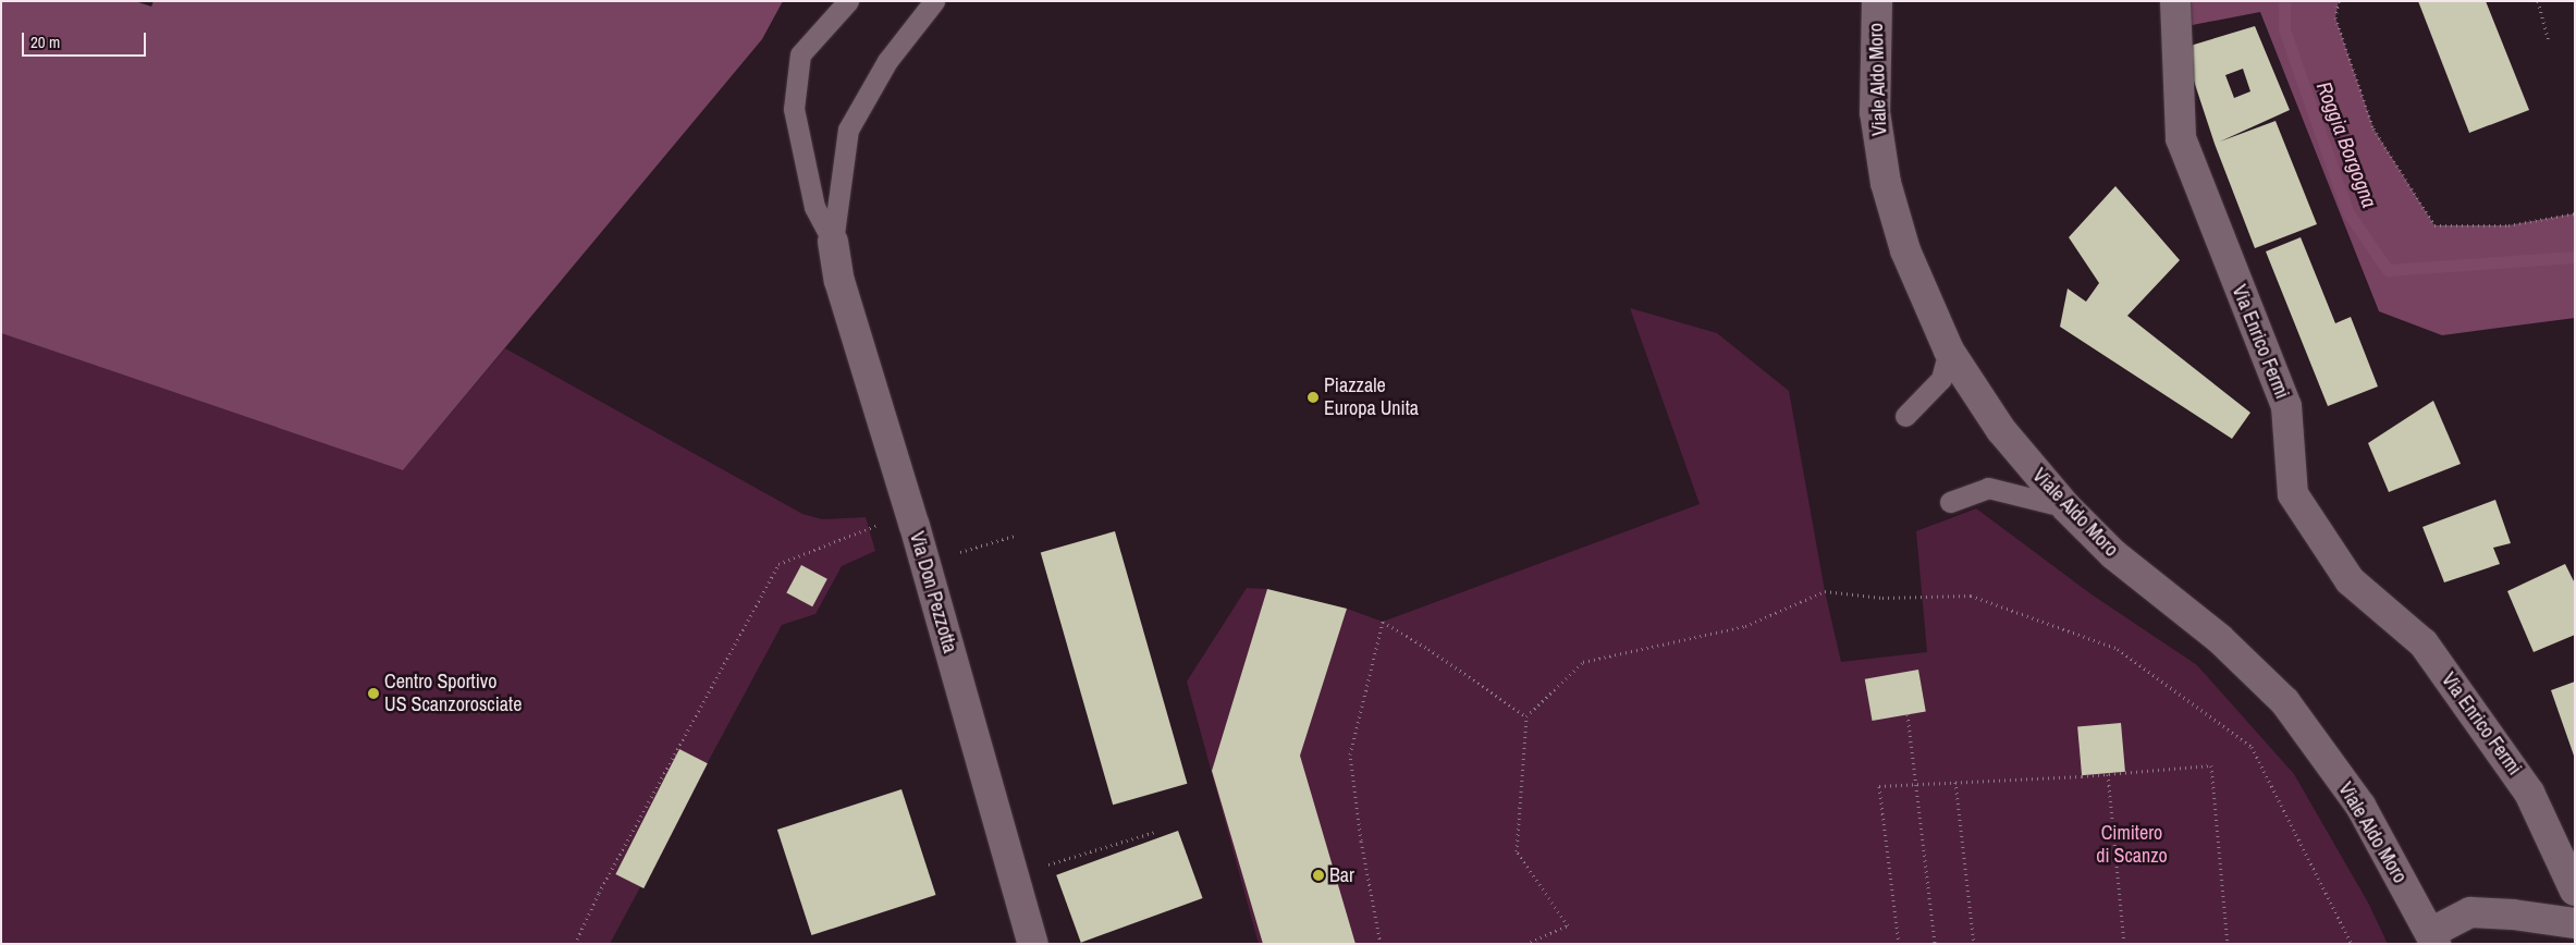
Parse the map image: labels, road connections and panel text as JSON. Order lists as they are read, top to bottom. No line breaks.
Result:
{"streets":{"street":["Viale Aldo Moro","Via Enrico Fermi","Via Don Pezzotta"]},"water":["Roggia Borgogna"],"parks":["Cimitero di Scanzo"],"places":["Piazzale Europa Unita","Centro Sportivo US Scanzorosciate","Bar"],"scale_bar":"20 m"}
